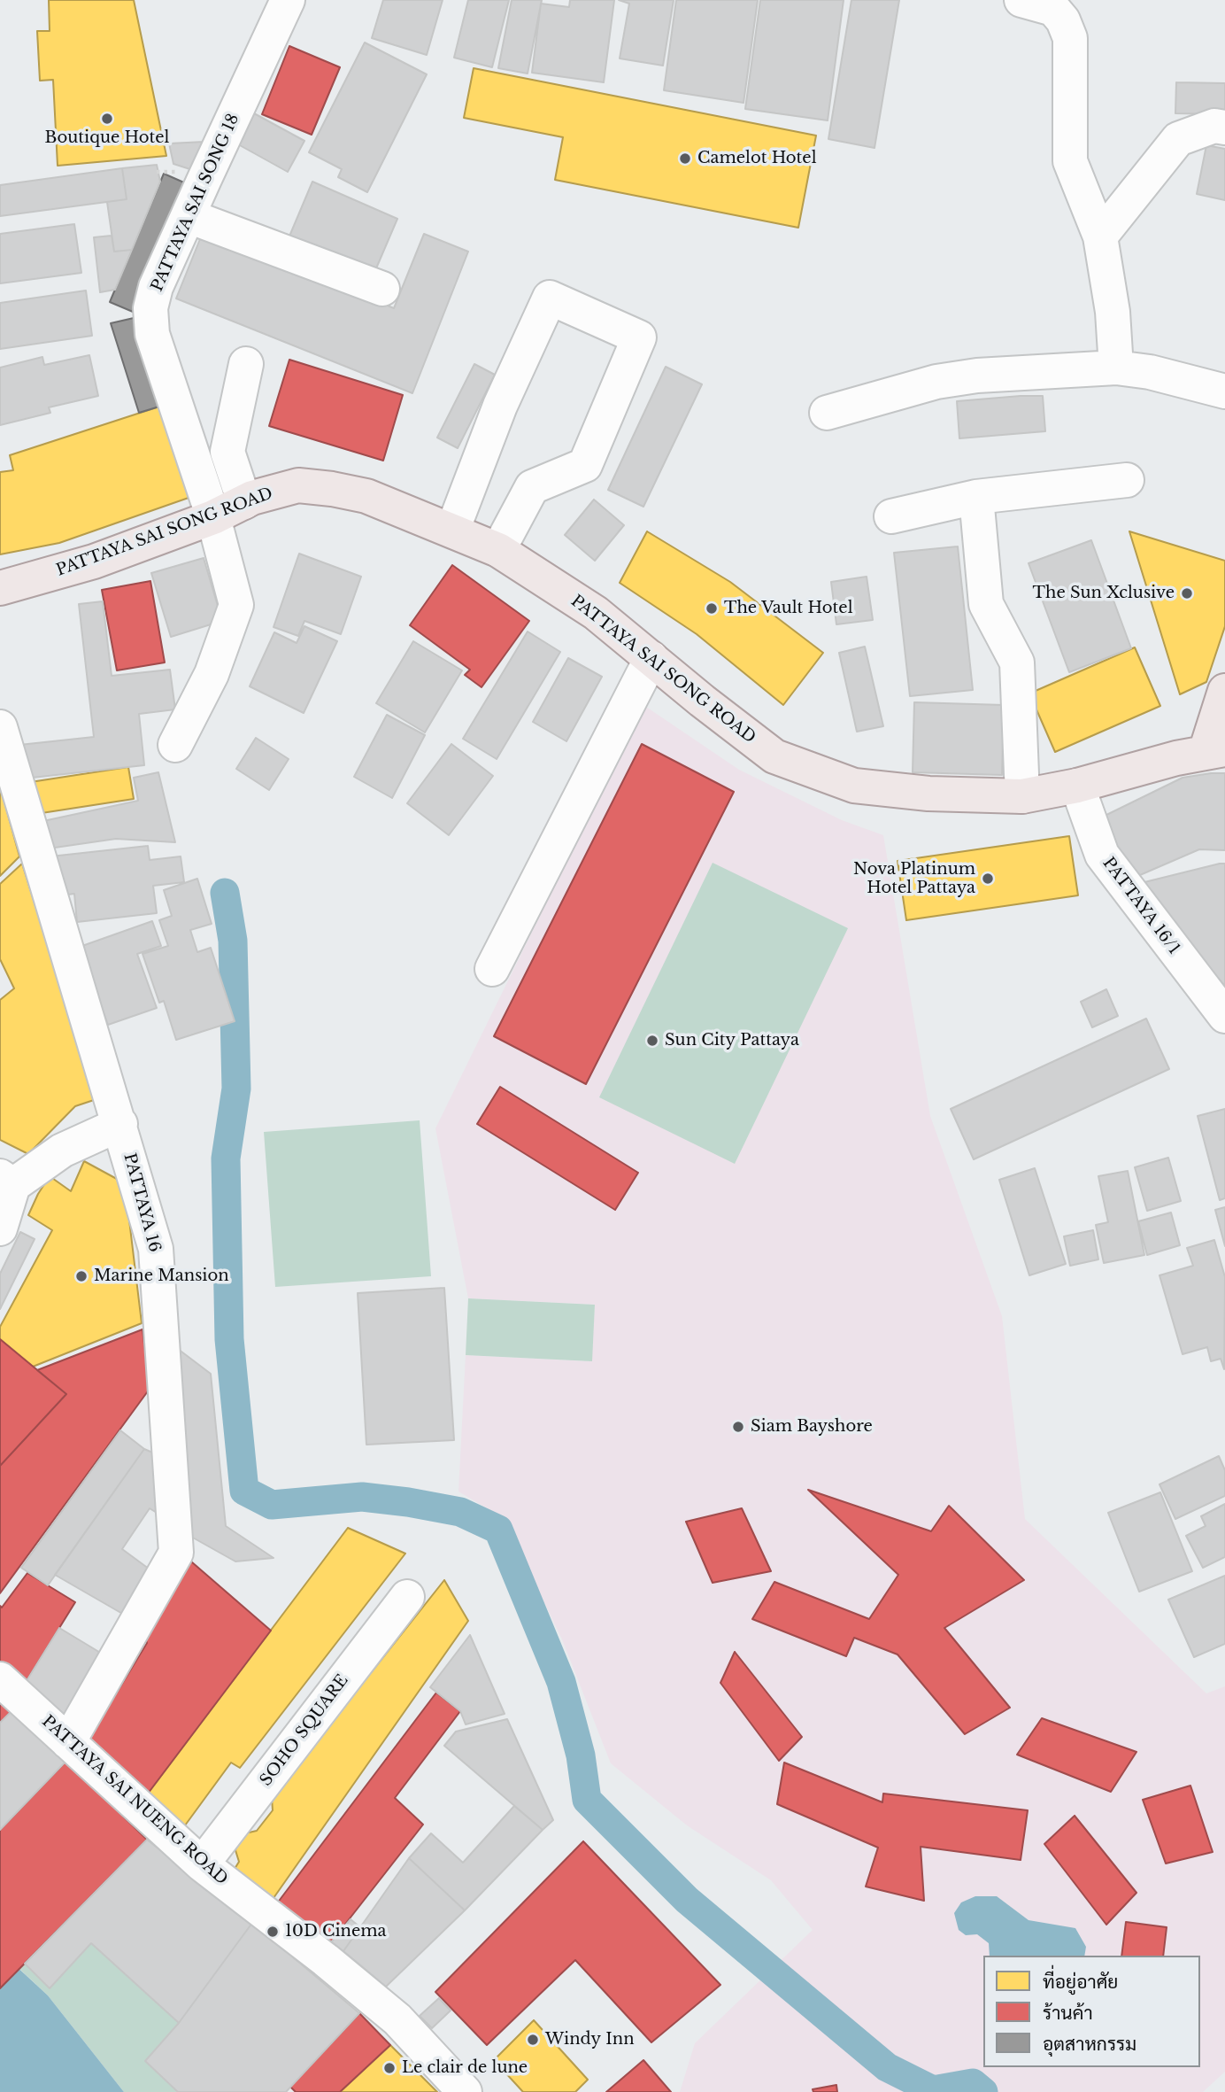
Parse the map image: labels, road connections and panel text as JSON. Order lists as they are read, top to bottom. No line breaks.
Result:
{"streets":{"main road":["PATTAYA SAI SONG ROAD"],"street":["PATTAYA SAI SONG 18","PATTAYA 16/1","PATTAYA 16","SOHO SQUARE","PATTAYA SAI NUENG ROAD"]},"crossings":[["PATTAYA SAI SONG 18","PATTAYA SAI SONG ROAD"],["PATTAYA SAI SONG ROAD","PATTAYA 16/1"],["PATTAYA 16","PATTAYA SAI NUENG ROAD"],["SOHO SQUARE","PATTAYA SAI NUENG ROAD"]],"places":["Boutique Hotel","Camelot Hotel","The Sun Xclusive","The Vault Hotel","Nova Platinum Hotel Pattaya","Sun City Pattaya","Marine Mansion","Siam Bayshore","10D Cinema","Windy Inn","Le clair de lune"],"legend":["ที่อยู่อาศัย","ร้านค้า","อุตสาหกรรม"]}
